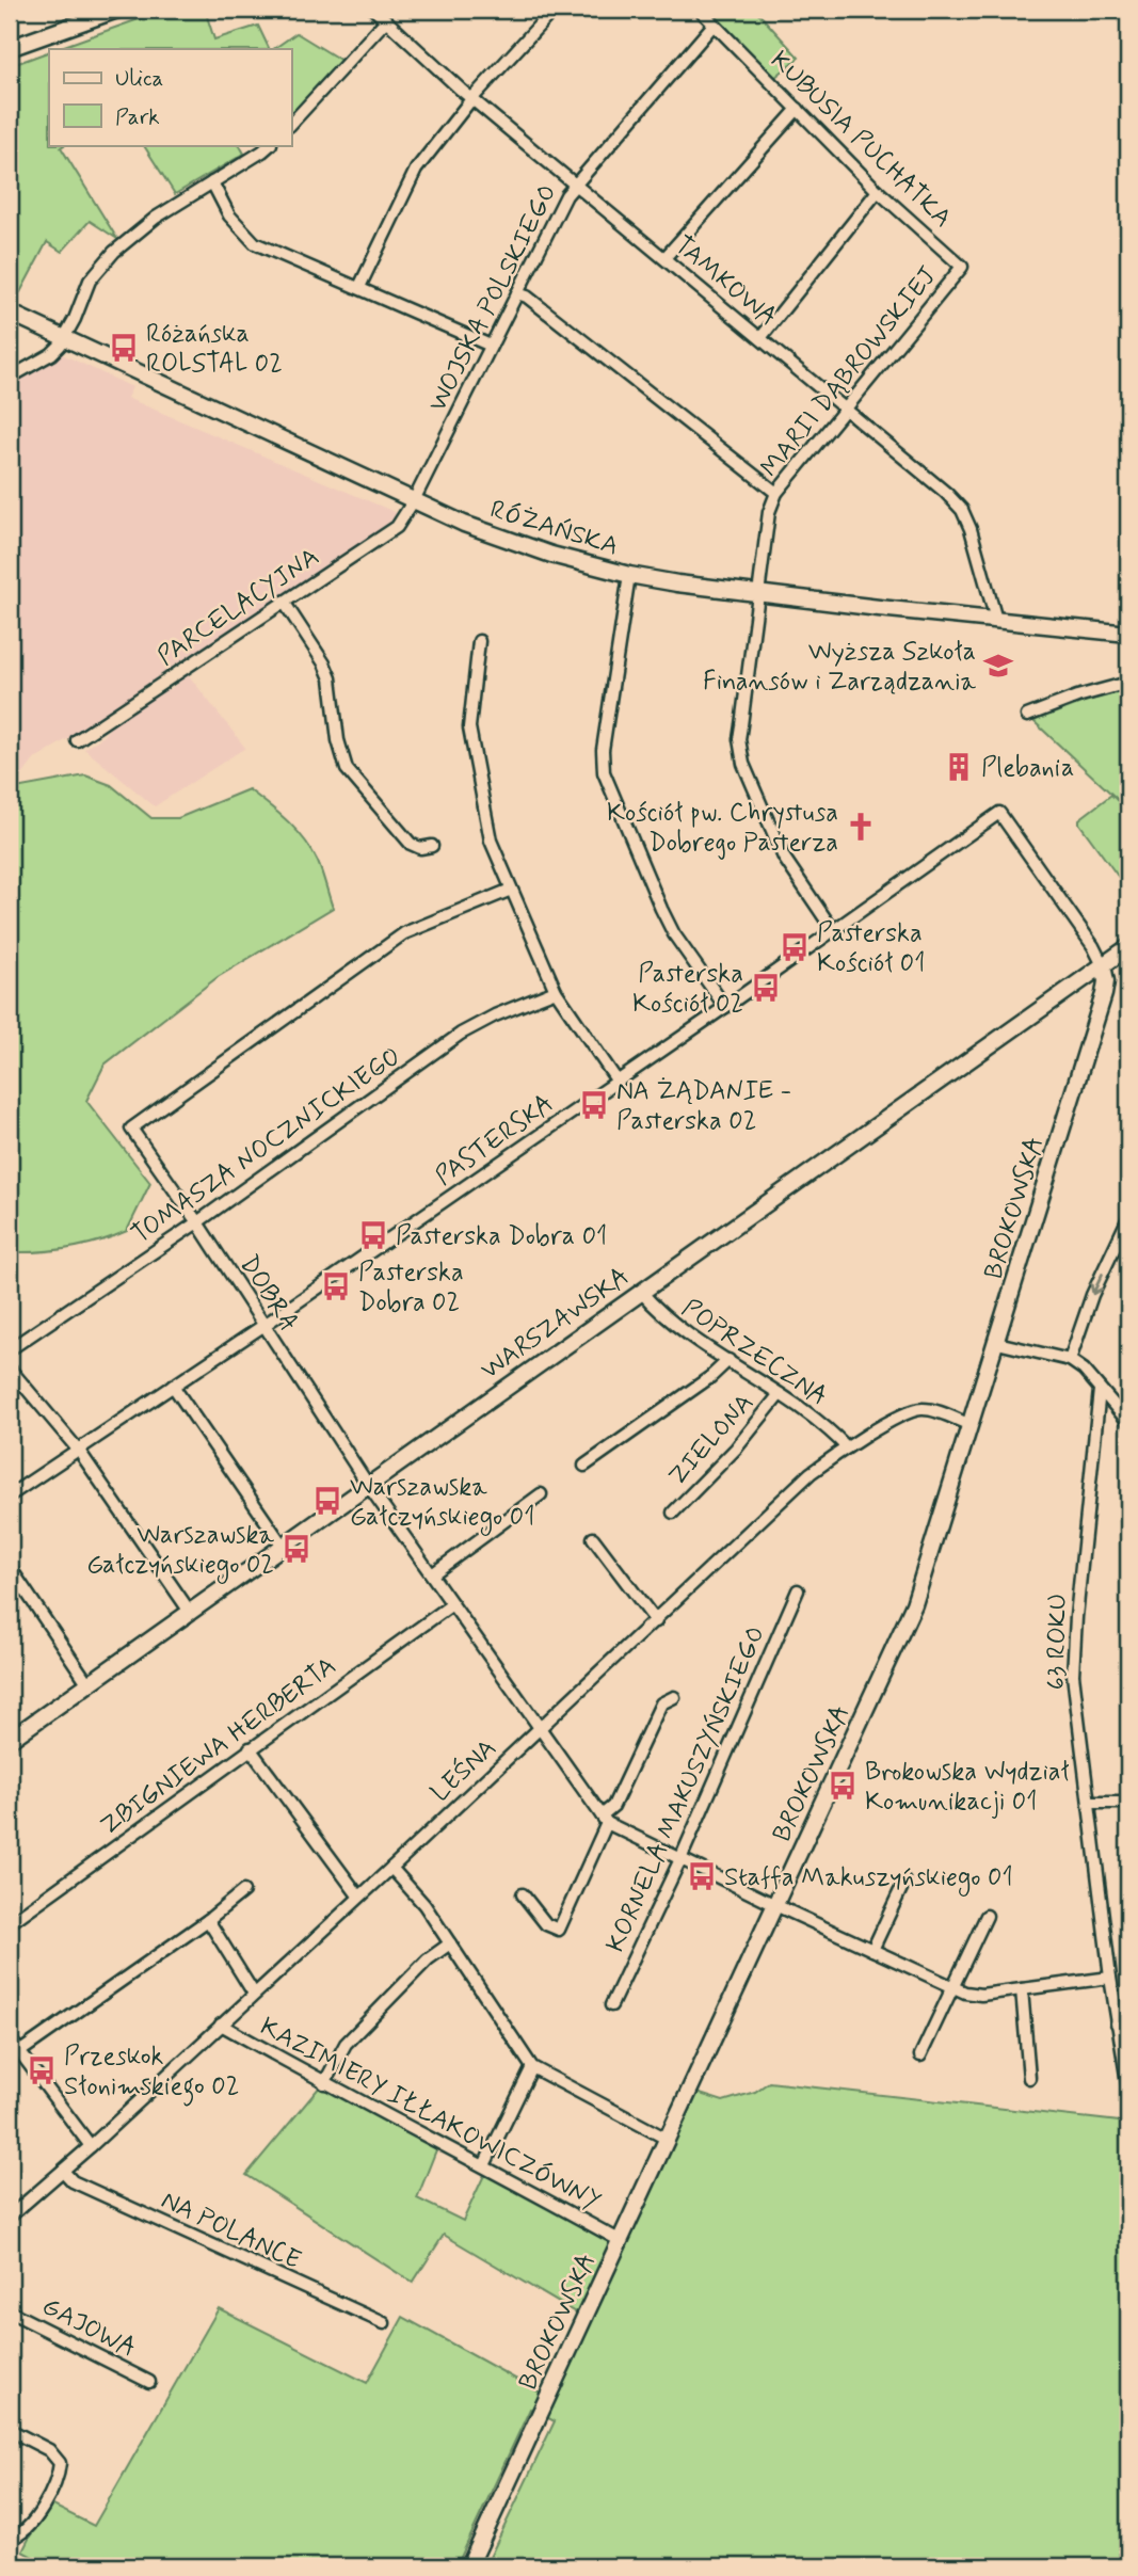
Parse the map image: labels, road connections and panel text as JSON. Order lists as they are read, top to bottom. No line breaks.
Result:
{"streets":{"street":["KUBUSIA PUCHATKA","TAMKOWA","WOJSKA POLSKIEGO","MARII DĄBROWSKIEJ","RÓŻAŃSKA","PARCELACYJNA","PASTERSKA","TOMASZA NOCZNICKIEGO","BROKOWSKA","DOBRA","WARSZAWSKA","POPRZECZNA","ZIELONA","63 ROKU","ZBIGNIEWA HERBERTA","LEŚNA","KORNELA MAKUSZYŃSKIEGO","KAZIMIERY IŁŁAKOWICZÓWNY","NA POLANCE","GAJOWA"]},"crossings":[["KUBUSIA PUCHATKA","WOJSKA POLSKIEGO"],["KUBUSIA PUCHATKA","MARII DĄBROWSKIEJ"],["TAMKOWA","WOJSKA POLSKIEGO"],["TAMKOWA","MARII DĄBROWSKIEJ"],["TAMKOWA","RÓŻAŃSKA"],["WOJSKA POLSKIEGO","RÓŻAŃSKA"],["WOJSKA POLSKIEGO","PARCELACYJNA"],["MARII DĄBROWSKIEJ","RÓŻAŃSKA"],["MARII DĄBROWSKIEJ","PASTERSKA"],["RÓŻAŃSKA","PARCELACYJNA"],["PASTERSKA","BROKOWSKA"],["PASTERSKA","DOBRA"],["PASTERSKA","WARSZAWSKA"],["TOMASZA NOCZNICKIEGO","DOBRA"],["BROKOWSKA","WARSZAWSKA"],["BROKOWSKA","LEŚNA"],["BROKOWSKA","KAZIMIERY IŁŁAKOWICZÓWNY"],["DOBRA","WARSZAWSKA"],["DOBRA","ZBIGNIEWA HERBERTA"],["DOBRA","LEŚNA"],["WARSZAWSKA","POPRZECZNA"],["POPRZECZNA","ZIELONA"],["POPRZECZNA","LEŚNA"],["LEŚNA","KAZIMIERY IŁŁAKOWICZÓWNY"],["LEŚNA","NA POLANCE"]],"places":{"bus stop":["Różańska ROLSTAL 02","Pasterska Kościół 01","Pasterska Kościół 02","NA ŻĄDANIE - Pasterska 02","Pasterska Dobra 01","Pasterska Dobra 02","Warszawska Gałczyńskiego 01","Warszawska Gałczyńskiego 02","Brokowska Wydział Komunikacji 01","Staffa Makuszyńskiego 01","Przeskok Słonimskiego 02"],"school or university":["Wyższa Szkoła Finansów i Zarządzania"],"building":["Plebania"],"church":["Kościół pw. Chrystusa Dobrego Pasterza"]},"legend":["Ulica","Park"]}
